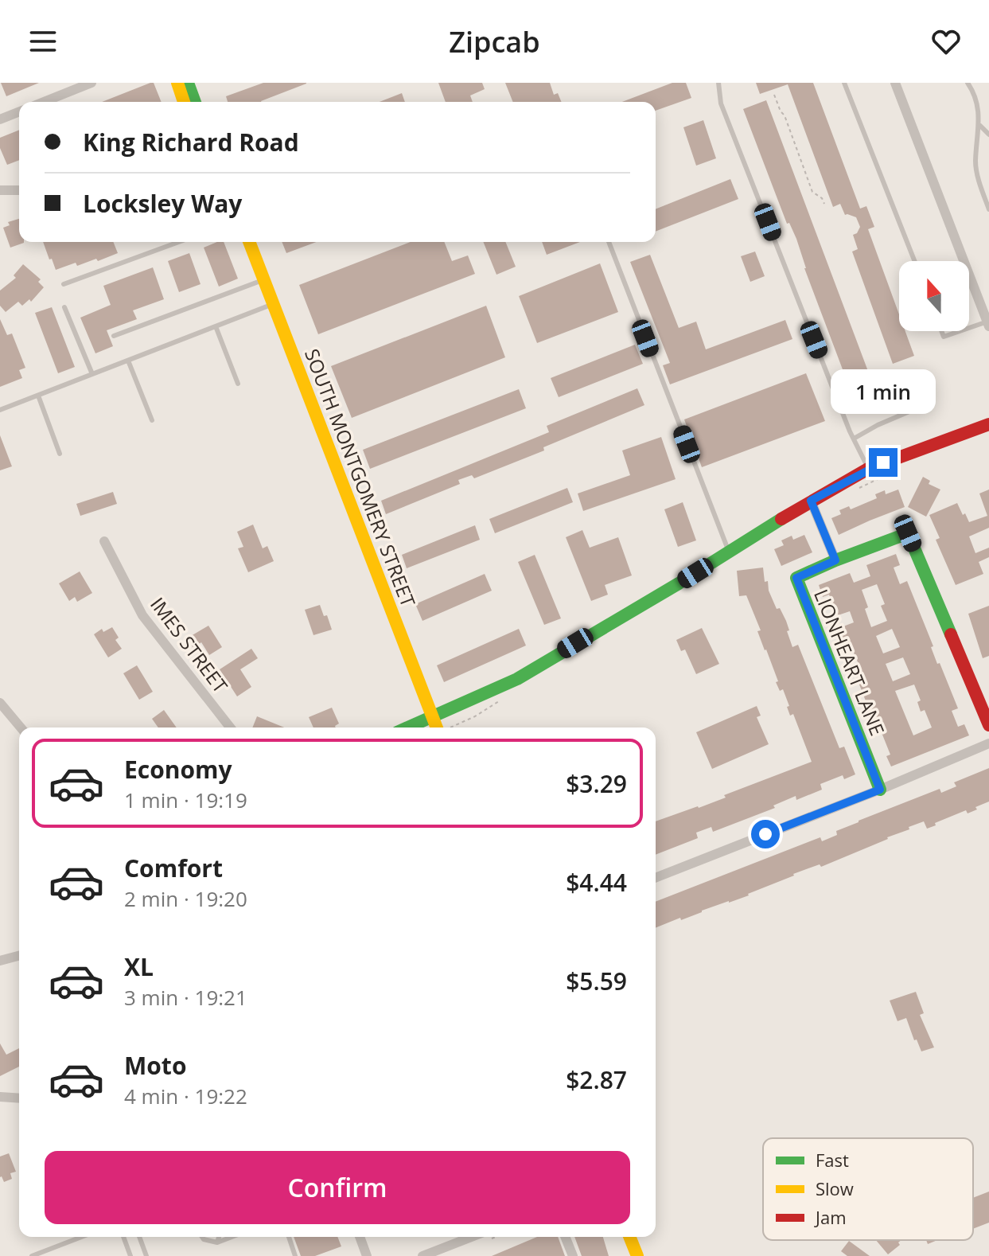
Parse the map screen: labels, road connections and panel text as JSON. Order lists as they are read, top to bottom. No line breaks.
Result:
{"streets":{"street":["SOUTH MONTGOMERY STREET","IMES STREET","LIONHEART LANE"]},"legend":["Fast","Slow","Jam"],"north":"top","page":{"header":"Zipcab","banner":["King Richard Road","Locksley Way"],"bubble":"1 min","list":[{"name":"Economy","note":"1 min · 19:19","value":"$3.29"},{"name":"Comfort","note":"2 min · 19:20","value":"$4.44"},{"name":"XL","note":"3 min · 19:21","value":"$5.59"},{"name":"Moto","note":"4 min · 19:22","value":"$2.87"}],"buttons":"Confirm"}}
